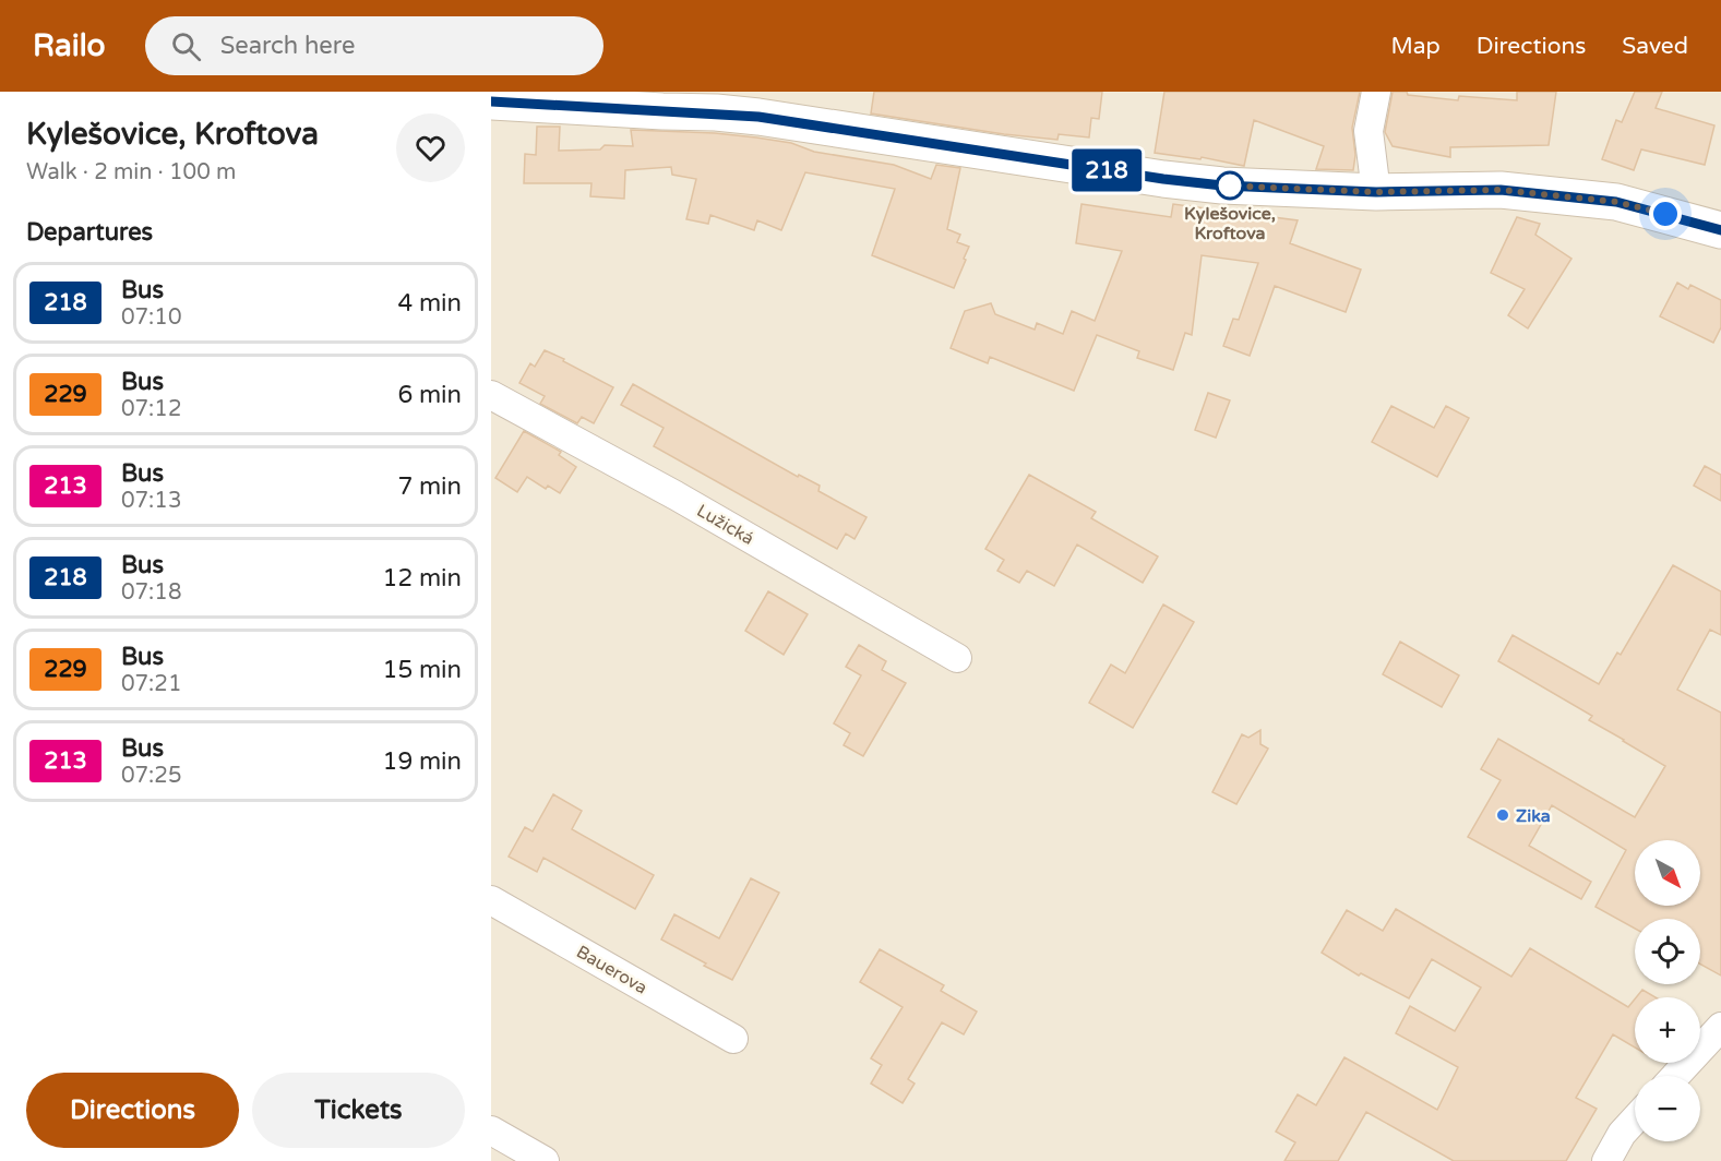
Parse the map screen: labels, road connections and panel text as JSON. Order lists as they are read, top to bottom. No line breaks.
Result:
{"streets":{"street":["Lužická","Bauerova"]},"places":["Kylešovice, Kroftova","Zika"],"lines":["bus line 218"],"north":"bottom right","page":{"header":"Railo","search":"Search here","nav":["Map","Directions","Saved"],"heading":[["Kylešovice, Kroftova","Walk · 2 min · 100 m"],"Departures"],"on_map":"218","list":[{"mark":"218","name":"Bus","note":"07:10","value":"4 min"},{"mark":"229","name":"Bus","note":"07:12","value":"6 min"},{"mark":"213","name":"Bus","note":"07:13","value":"7 min"},{"mark":"218","name":"Bus","note":"07:18","value":"12 min"},{"mark":"229","name":"Bus","note":"07:21","value":"15 min"},{"mark":"213","name":"Bus","note":"07:25","value":"19 min"}],"map_buttons":["+","−"],"buttons":["Directions","Tickets"]}}
